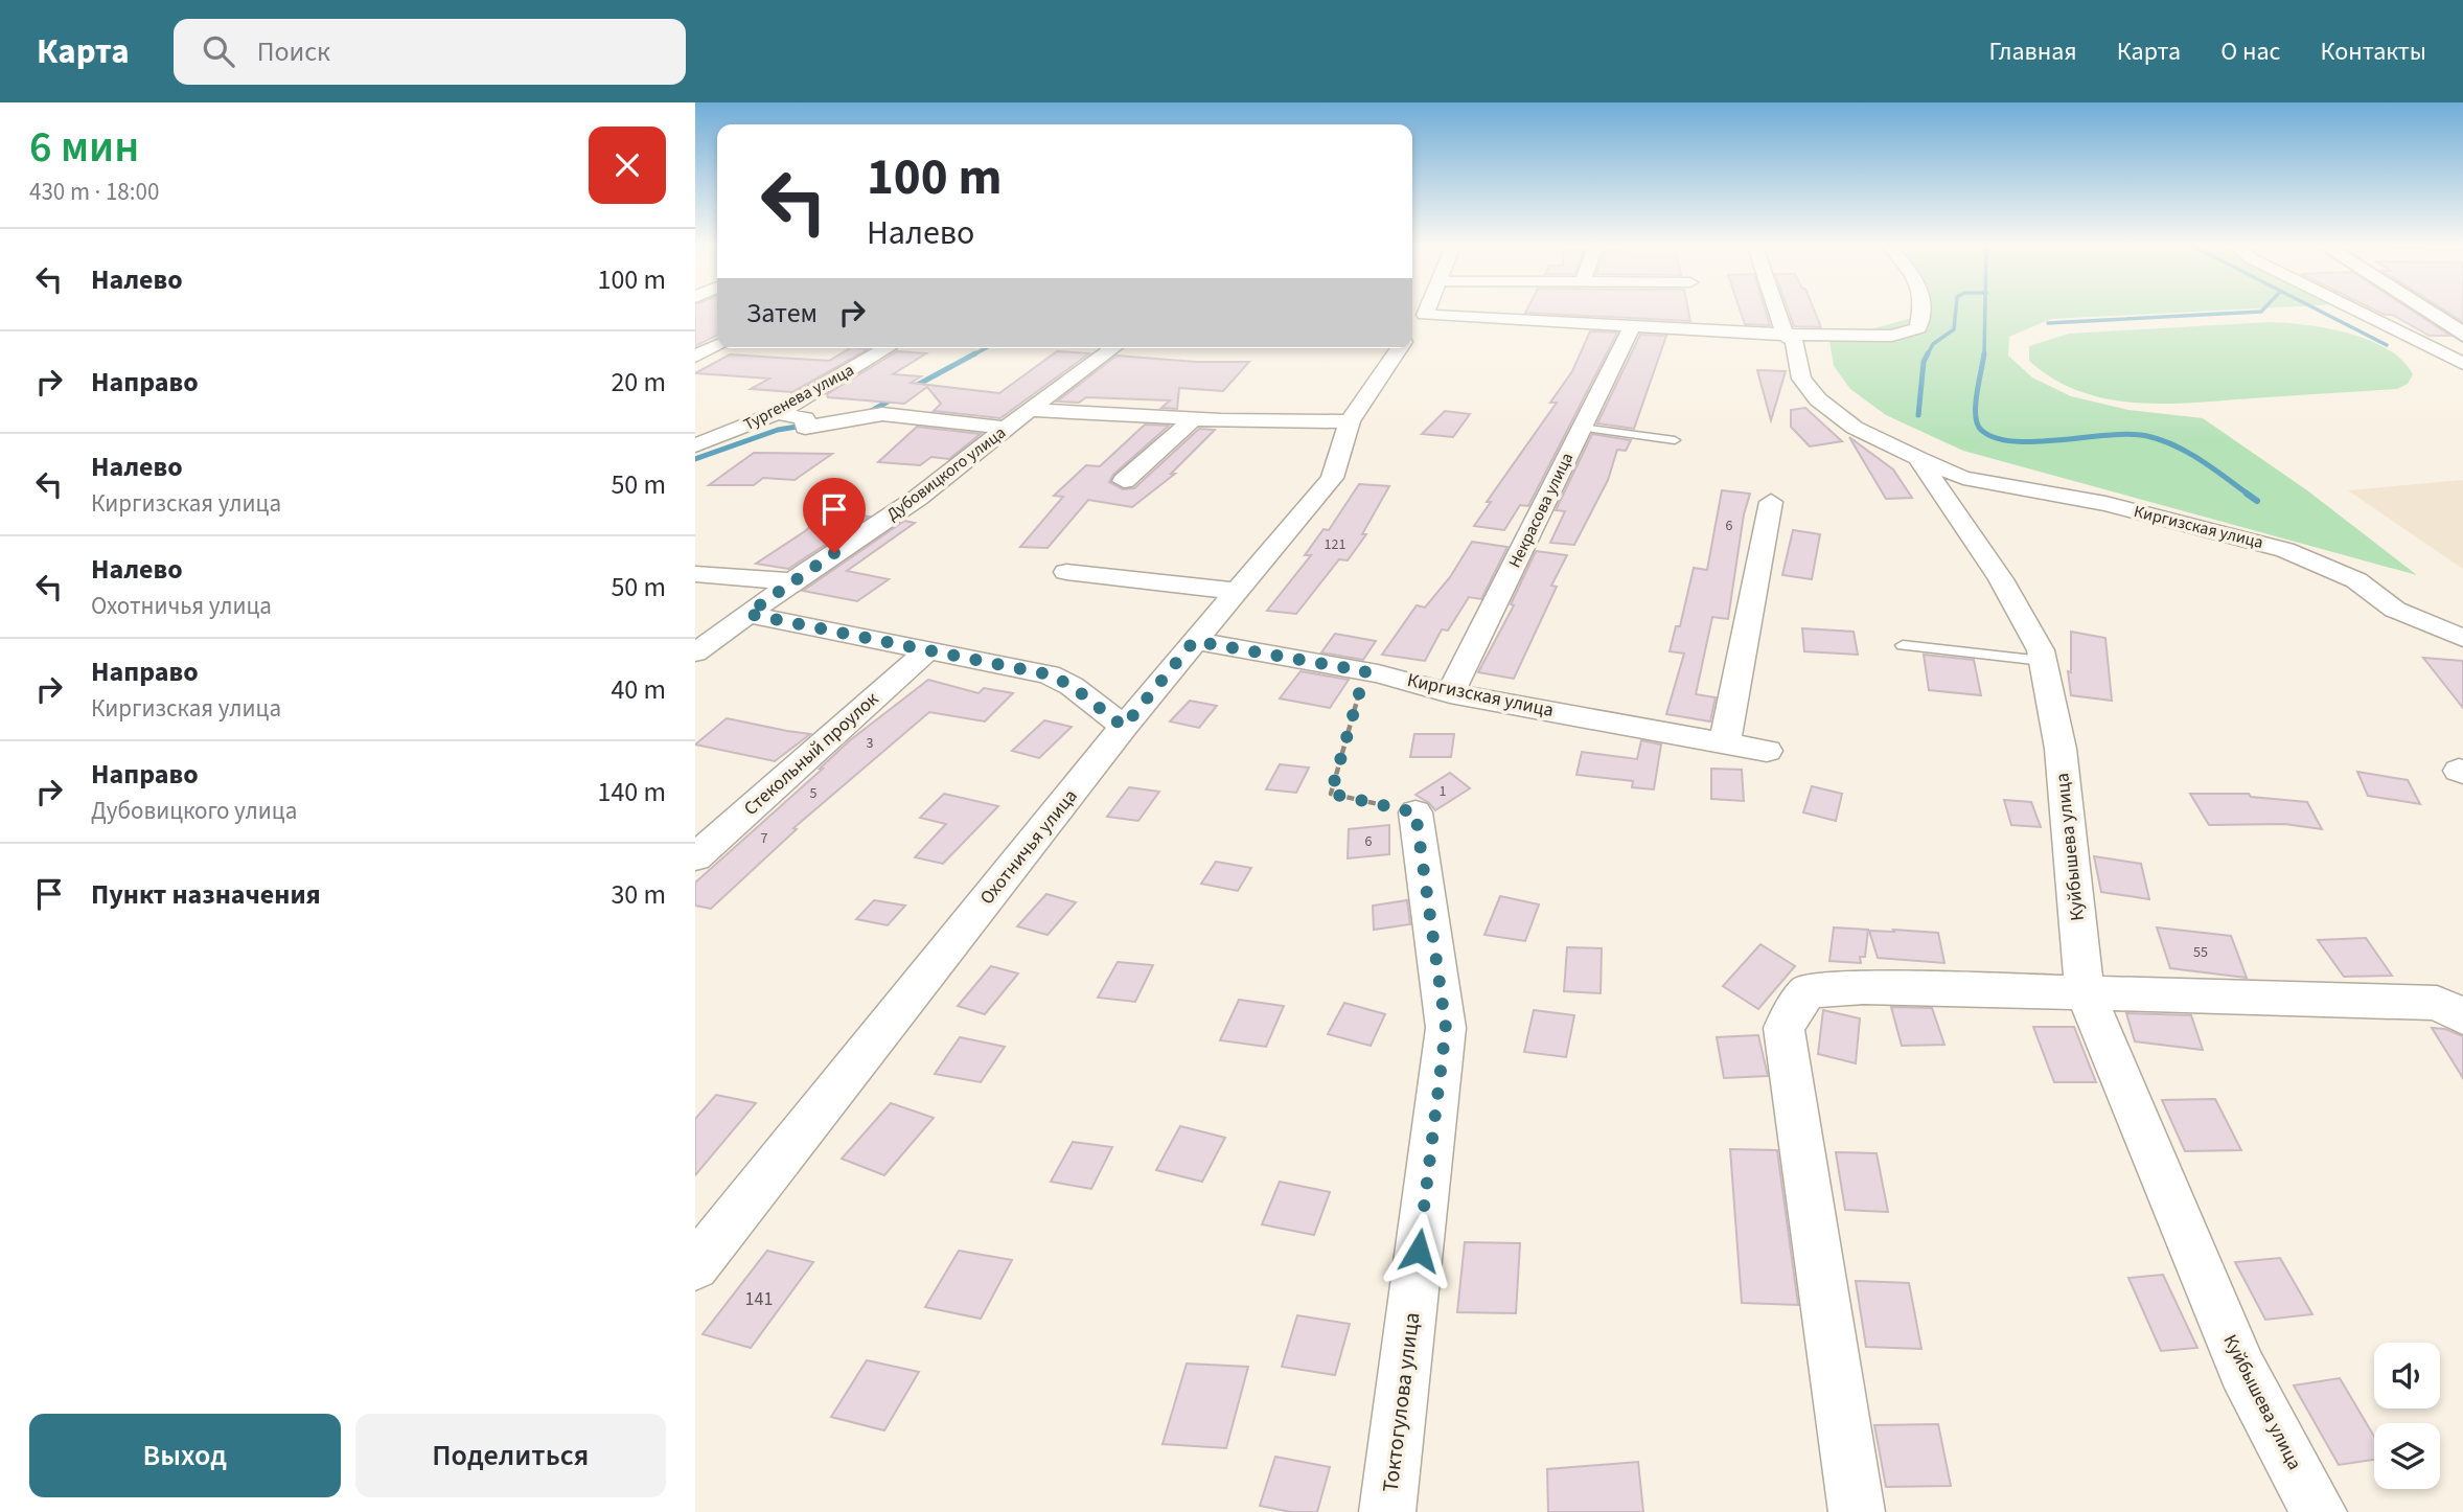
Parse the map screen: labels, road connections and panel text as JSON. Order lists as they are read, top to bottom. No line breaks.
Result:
{"streets":{"street":["Тургенева улица","Дубовицкого улица","Некрасова улица","Киргизская улица","Стекольный проулок","Охотничья улица","Куйбышева улица","Токтогулова улица"]},"crossings":[["Некрасова улица","Киргизская улица"],["Киргизская улица","Охотничья улица"],["Киргизская улица","Куйбышева улица"]],"house_numbers":["6","121","3","1","5","7","6","55","141"],"page":{"header":"Карта","search":"Поиск","nav":["Главная","Карта","О нас","Контакты"],"heading":["6 мин","430 m · 18:00"],"turn":["100 m","Налево"],"list":[{"name":"Налево","value":"100 m"},{"name":"Направо","value":"20 m"},{"name":"Налево","note":"Киргизская улица","value":"50 m"},{"name":"Налево","note":"Охотничья улица","value":"50 m"},{"name":"Направо","note":"Киргизская улица","value":"40 m"},{"name":"Направо","note":"Дубовицкого улица","value":"140 m"},{"name":"Пункт назначения","value":"30 m"}],"then":"Затем","buttons":["Выход","Поделиться"]}}
